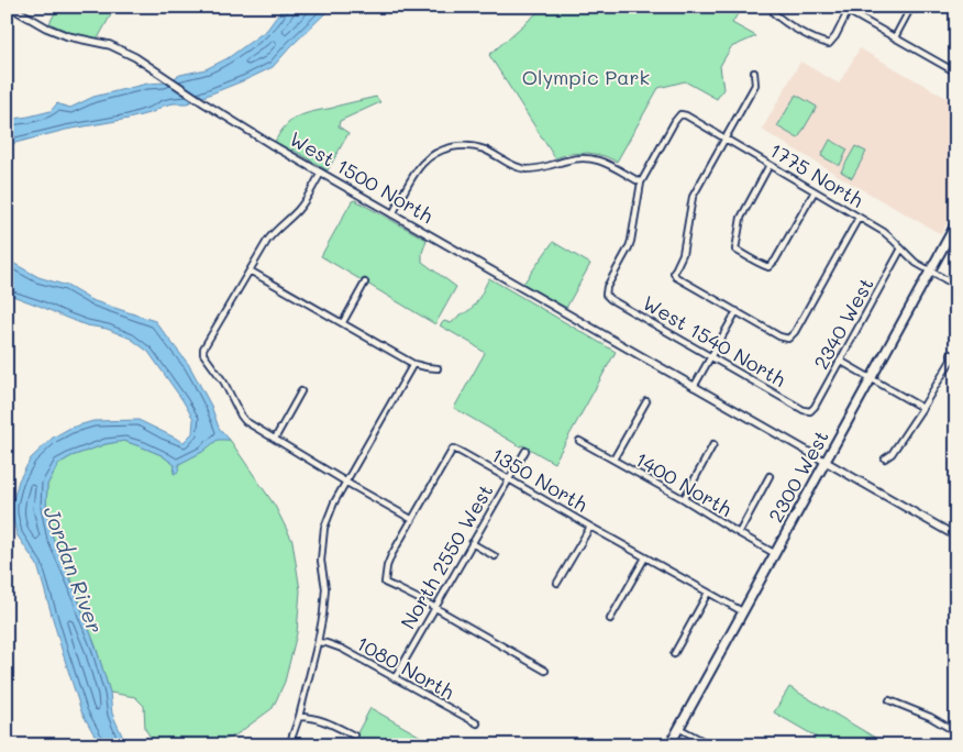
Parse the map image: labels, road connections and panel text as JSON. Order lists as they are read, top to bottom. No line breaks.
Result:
{"streets":{"main road":["2300 West"],"street":["1775 North","West 1500 North","2340 West","West 1540 North","1350 North","1400 North","North 2550 West","1080 North"]},"crossings":[["1775 North","2340 West"],["1775 North","West 1540 North"],["1775 North","2300 West"],["West 1500 North","2300 West"],["2340 West","West 1540 North"],["2300 West","1350 North"],["2300 West","1400 North"],["1350 North","North 2550 West"],["North 2550 West","1080 North"]],"water":["Jordan River"],"parks":["Olympic Park"]}
